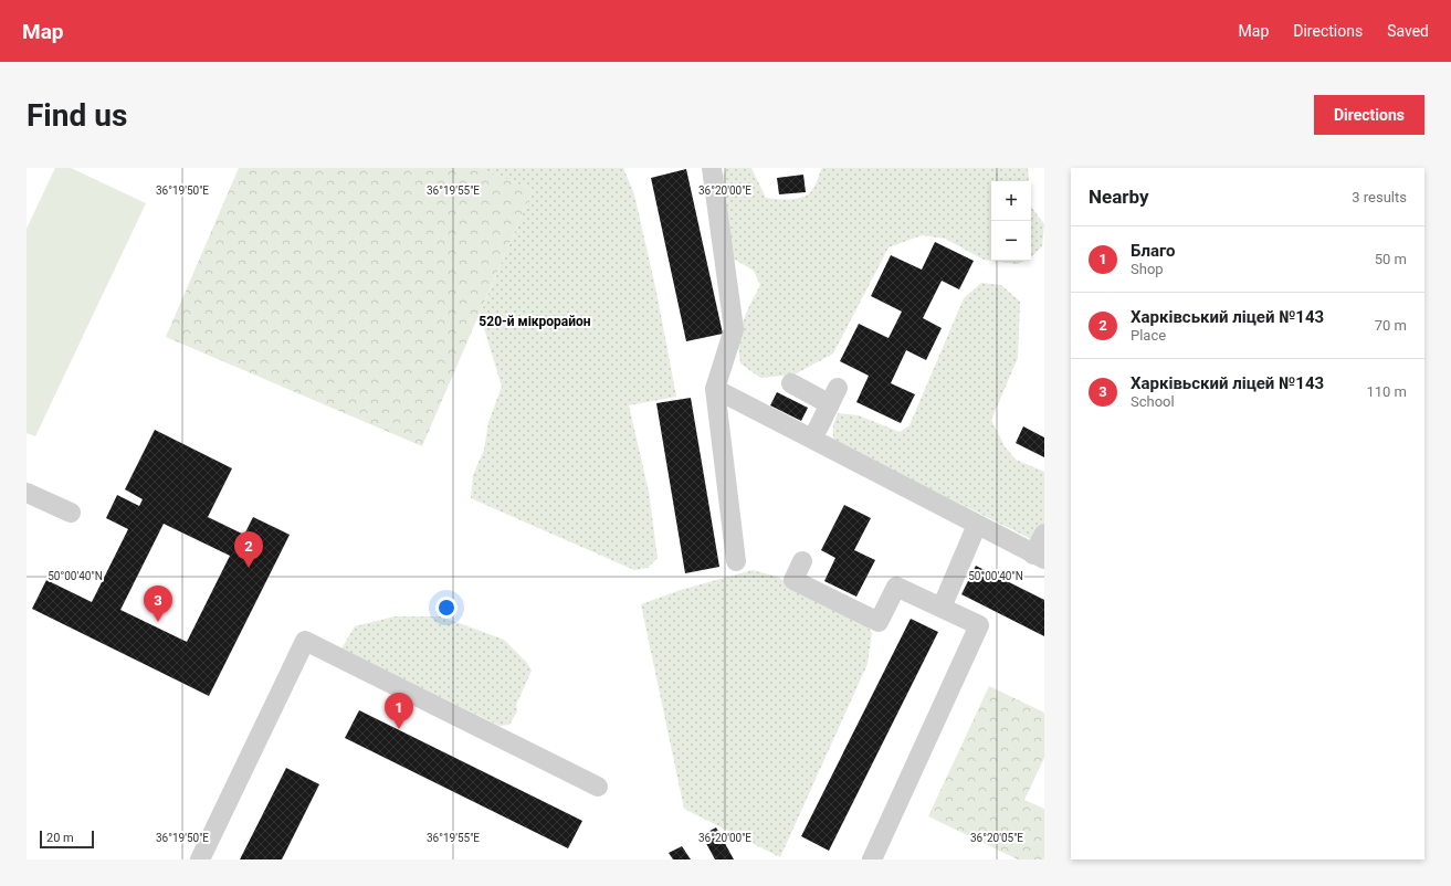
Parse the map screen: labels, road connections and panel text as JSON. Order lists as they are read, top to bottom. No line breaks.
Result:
{"districts":["520-й мікрорайон"],"scale_bar":"20 m","page":{"header":"Map","nav":["Map","Directions","Saved"],"buttons":"Directions","title":"Find us","heading":["Nearby","3 results"],"map_buttons":["+","−"],"list":[{"mark":"1","name":"Благо","note":"Shop","value":"50 m"},{"mark":"2","name":"Харківський ліцей №143","note":"Place","value":"70 m"},{"mark":"3","name":"Харківьский ліцей №143","note":"School","value":"110 m"}],"pins":["2","3","1"],"scale":"20 m"},"coordinates":["36°19'50\"E","36°19'55\"E","36°20'00\"E","50°00'40\"N","36°20'05\"E"]}
